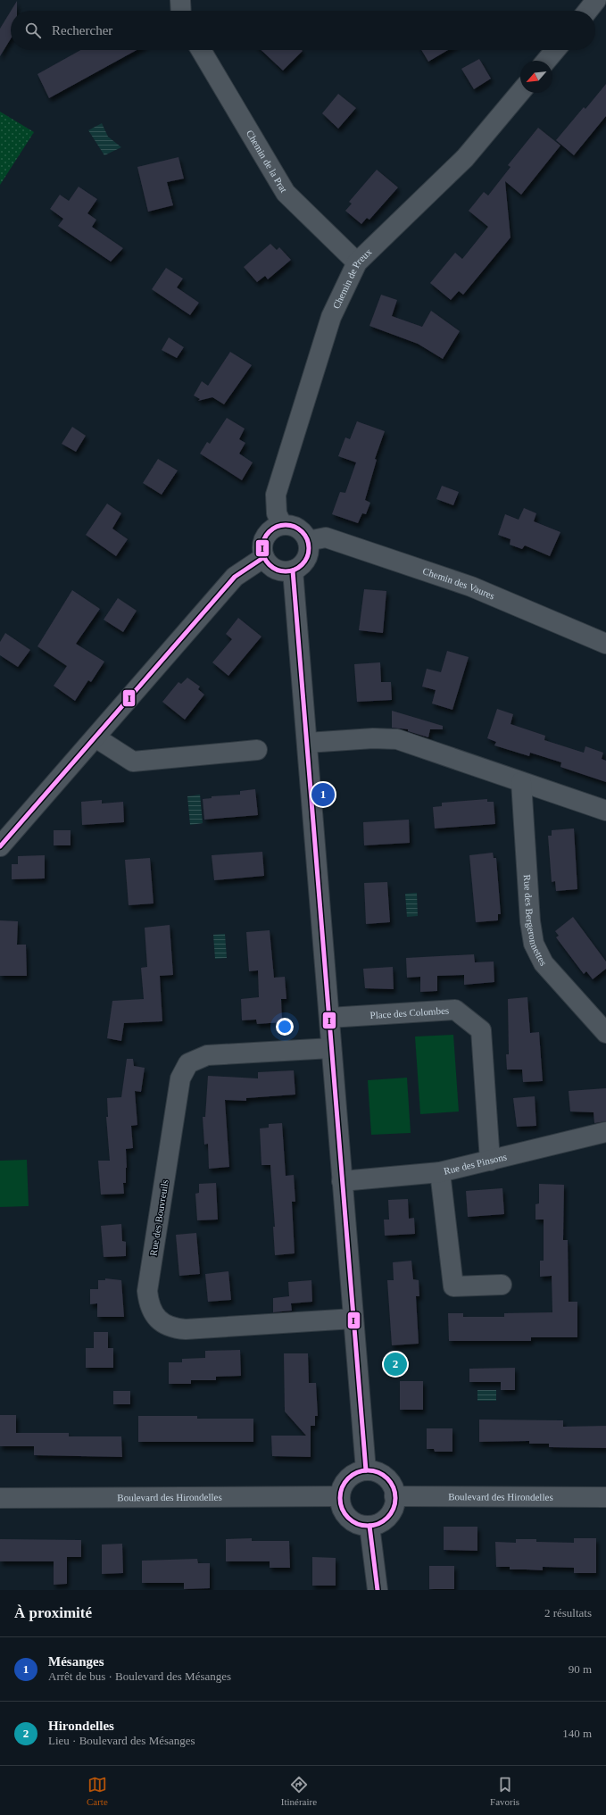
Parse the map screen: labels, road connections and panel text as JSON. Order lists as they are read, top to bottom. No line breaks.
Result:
{"streets":{"street":["Chemin de la Prat","Chemin de Preux","Chemin des Vaures","Rue des Bergeronnettes","Place des Colombes","Rue des Pinsons","Rue des Bouvreuils","Boulevard des Hirondelles"]},"crossings":[["Chemin de la Prat","Chemin de Preux"],["Chemin de Preux","Chemin des Vaures"],["Place des Colombes","Rue des Pinsons"]],"lines":["transit line I"],"north":"bottom left","page":{"search":"Rechercher","pins":["1","2"],"heading":["À proximité","2 résultats"],"list":[{"mark":"1","name":"Mésanges","note":"Arrêt de bus · Boulevard des Mésanges","value":"90 m"},{"mark":"2","name":"Hirondelles","note":"Lieu · Boulevard des Mésanges","value":"140 m"}],"nav":["Carte","Itinéraire","Favoris"]}}
